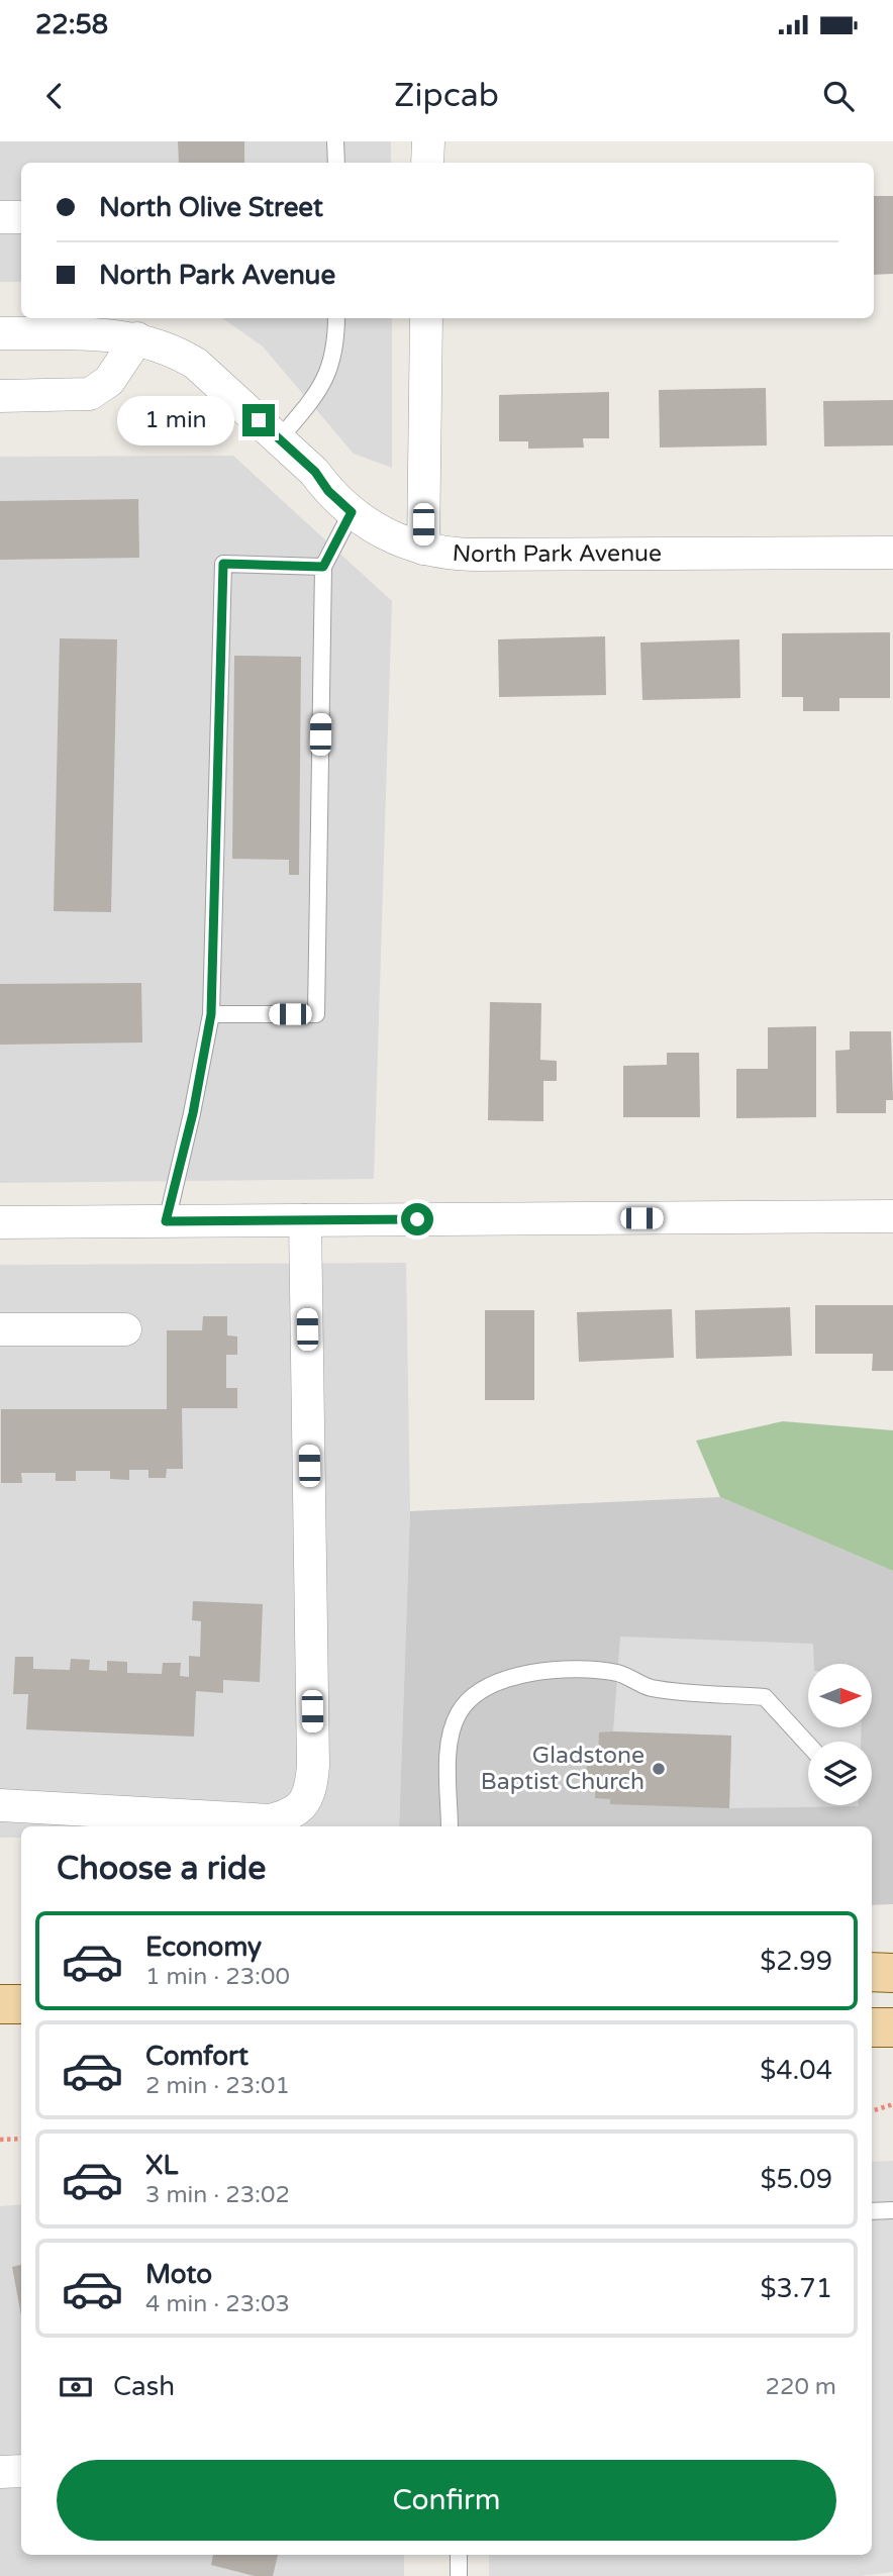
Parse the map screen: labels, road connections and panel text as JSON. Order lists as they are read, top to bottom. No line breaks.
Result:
{"streets":{"street":["North Park Avenue"]},"places":["Gladstone Baptist Church"],"north":"right","page":{"status":"22:58","header":"Zipcab","banner":["North Olive Street","North Park Avenue"],"bubble":"1 min","heading":"Choose a ride","list":[{"name":"Economy","note":"1 min · 23:00","value":"$2.99"},{"name":"Comfort","note":"2 min · 23:01","value":"$4.04"},{"name":"XL","note":"3 min · 23:02","value":"$5.09"},{"name":"Moto","note":"4 min · 23:03","value":"$3.71"}],"pay":["Cash","220 m"],"buttons":"Confirm"}}
